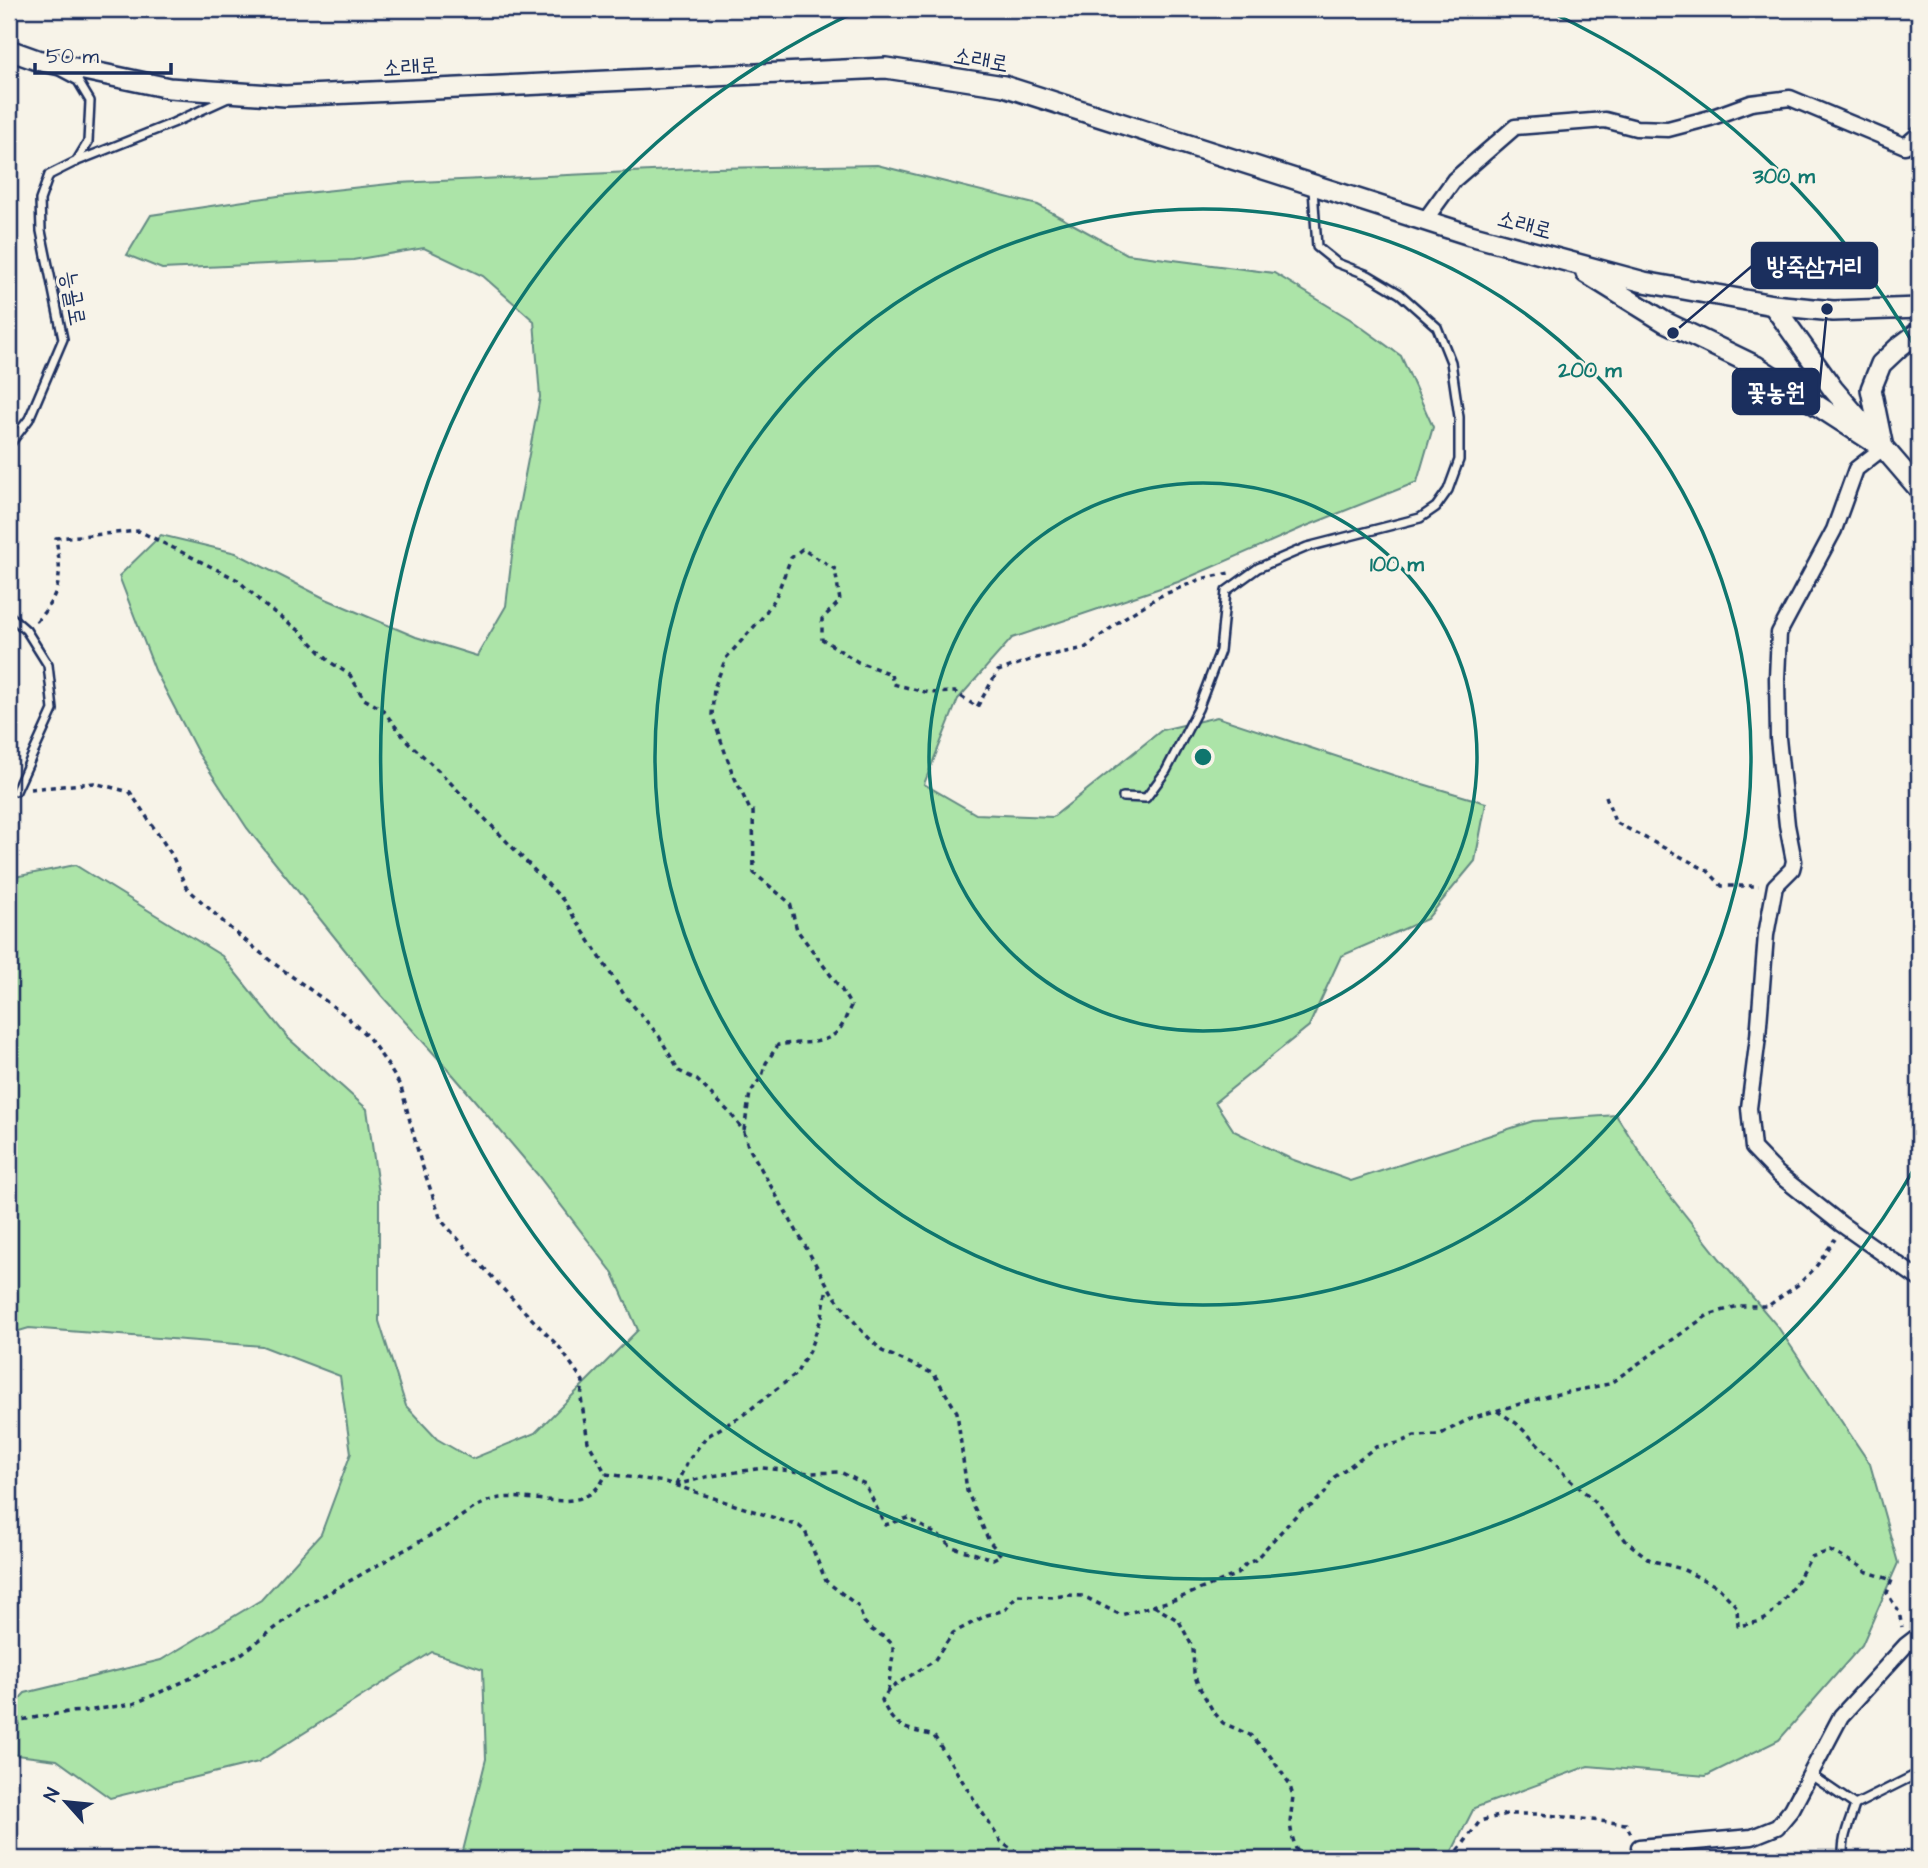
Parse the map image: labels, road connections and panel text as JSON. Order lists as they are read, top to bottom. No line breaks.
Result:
{"streets":{"main road":["소래로"],"lane":["능골로"]},"crossings":[["소래로","능골로"]],"places":["꽃농원","방죽삼거리"],"scale_bar":"50 m","north":"top left","rings":["300 m","200 m","100 m"]}
